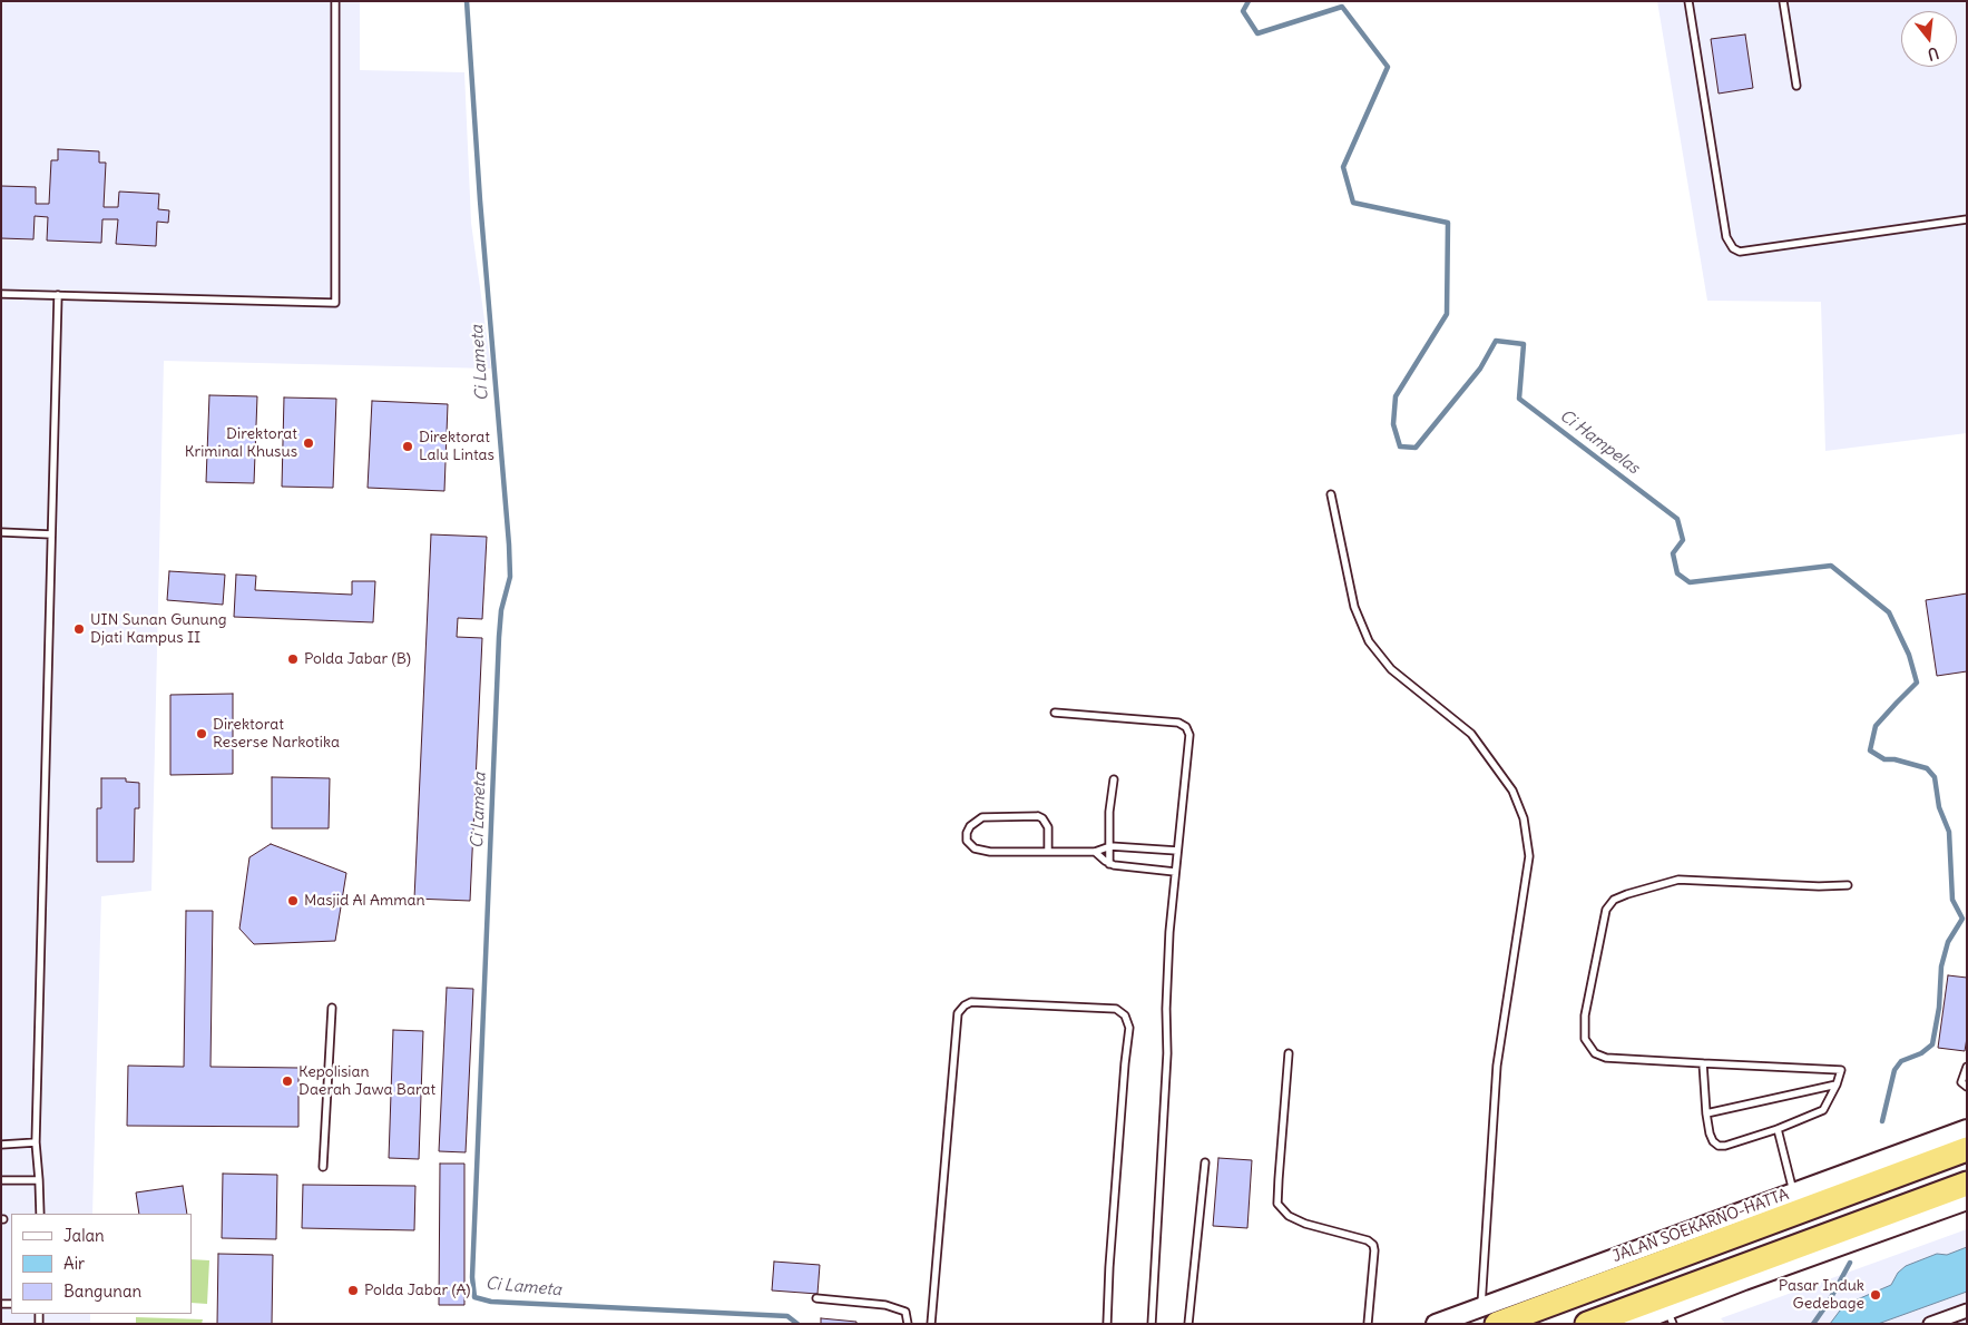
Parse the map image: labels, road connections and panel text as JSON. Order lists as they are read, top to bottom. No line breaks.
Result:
{"streets":{"highway":["JALAN SOEKARNO-HATTA"]},"water":["Ci Lameta","Ci Hampelas"],"places":["Direktorat Kriminal Khusus","Direktorat Lalu Lintas","UIN Sunan Gunung Djati Kampus II","Polda Jabar (B)","Direktorat Reserse Narkotika","Masjid Al Amman","Kepolisian Daerah Jawa Barat","Polda Jabar (A)","Pasar Induk Gedebage"],"legend":["Jalan","Air","Bangunan"],"north":"bottom"}
